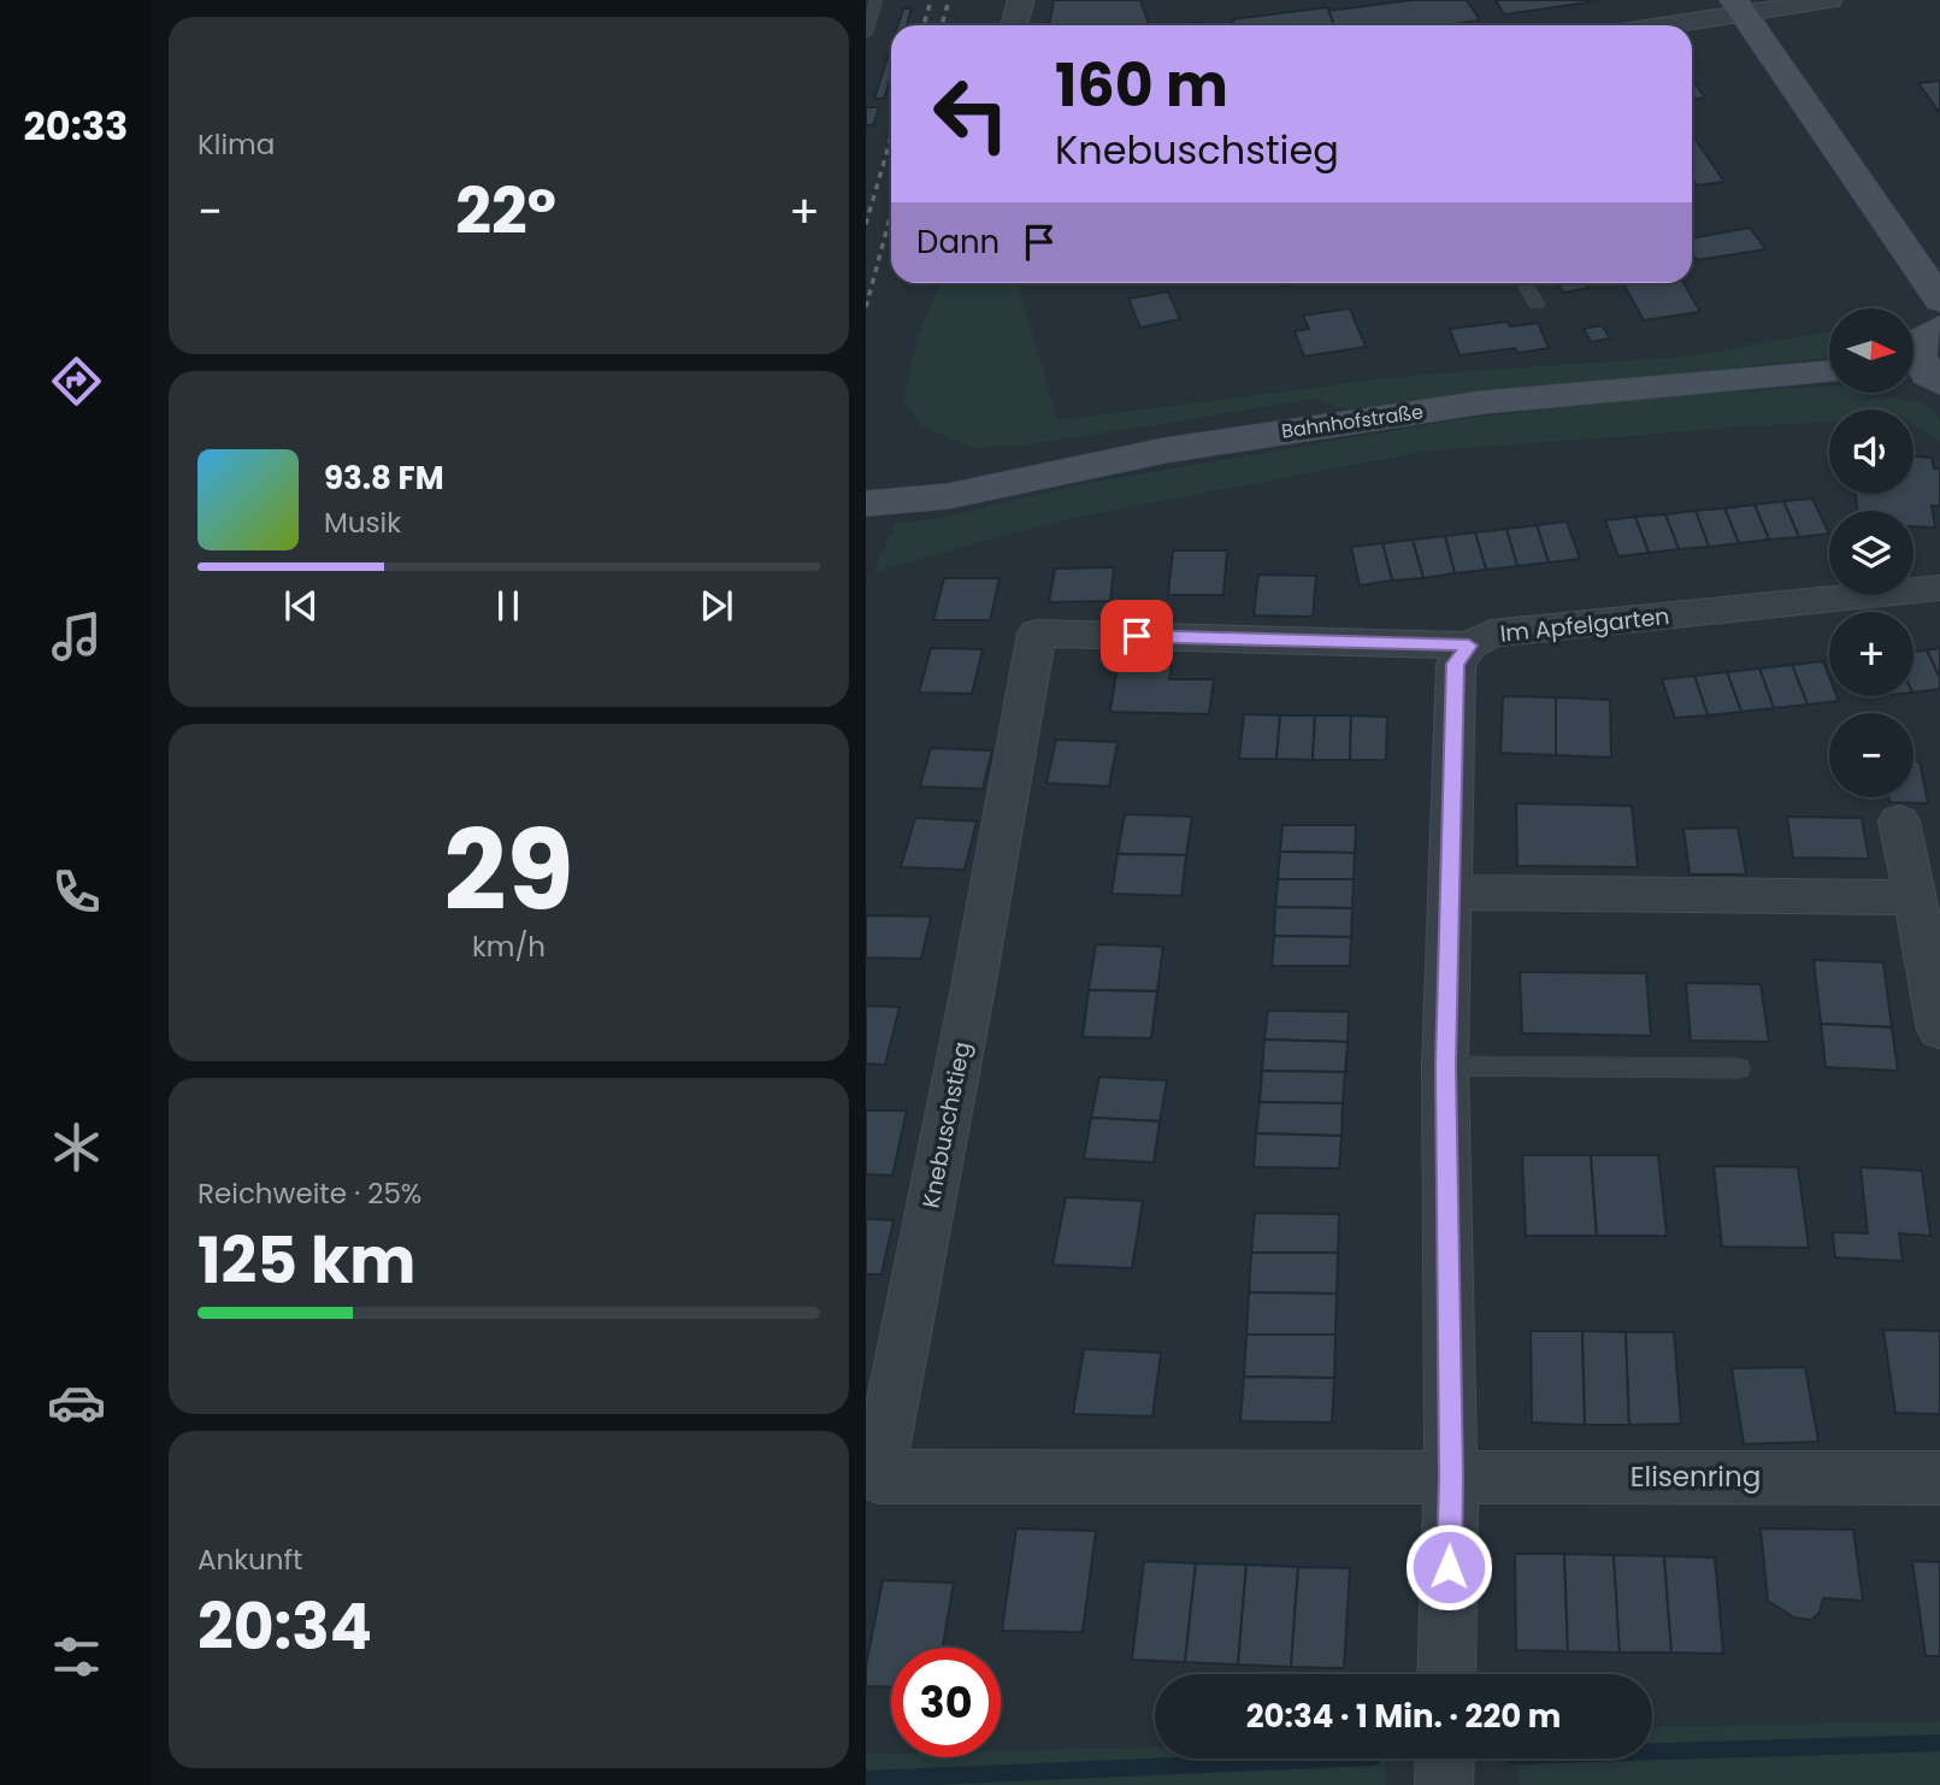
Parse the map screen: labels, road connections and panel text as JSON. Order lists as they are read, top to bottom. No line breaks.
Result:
{"streets":{"street":["Bahnhofstraße","Im Apfelgarten","Knebuschstieg","Elisenring"]},"crossings":[["Im Apfelgarten","Knebuschstieg"],["Im Apfelgarten","Elisenring"],["Knebuschstieg","Elisenring"]],"north":"right","page":{"tabs":"20:33","tile":["Klima",["29","km/h"],["Reichweite · 25%","125 km"],["Ankunft","20:34"]],"turn":["160 m","Knebuschstieg"],"heat":["−","22°","+"],"then":"Dann","map_buttons":["+","−"],"song":["93.8 FM","Musik"],"limit":"30","trip":"20:34 · 1 Min. · 220 m"}}
